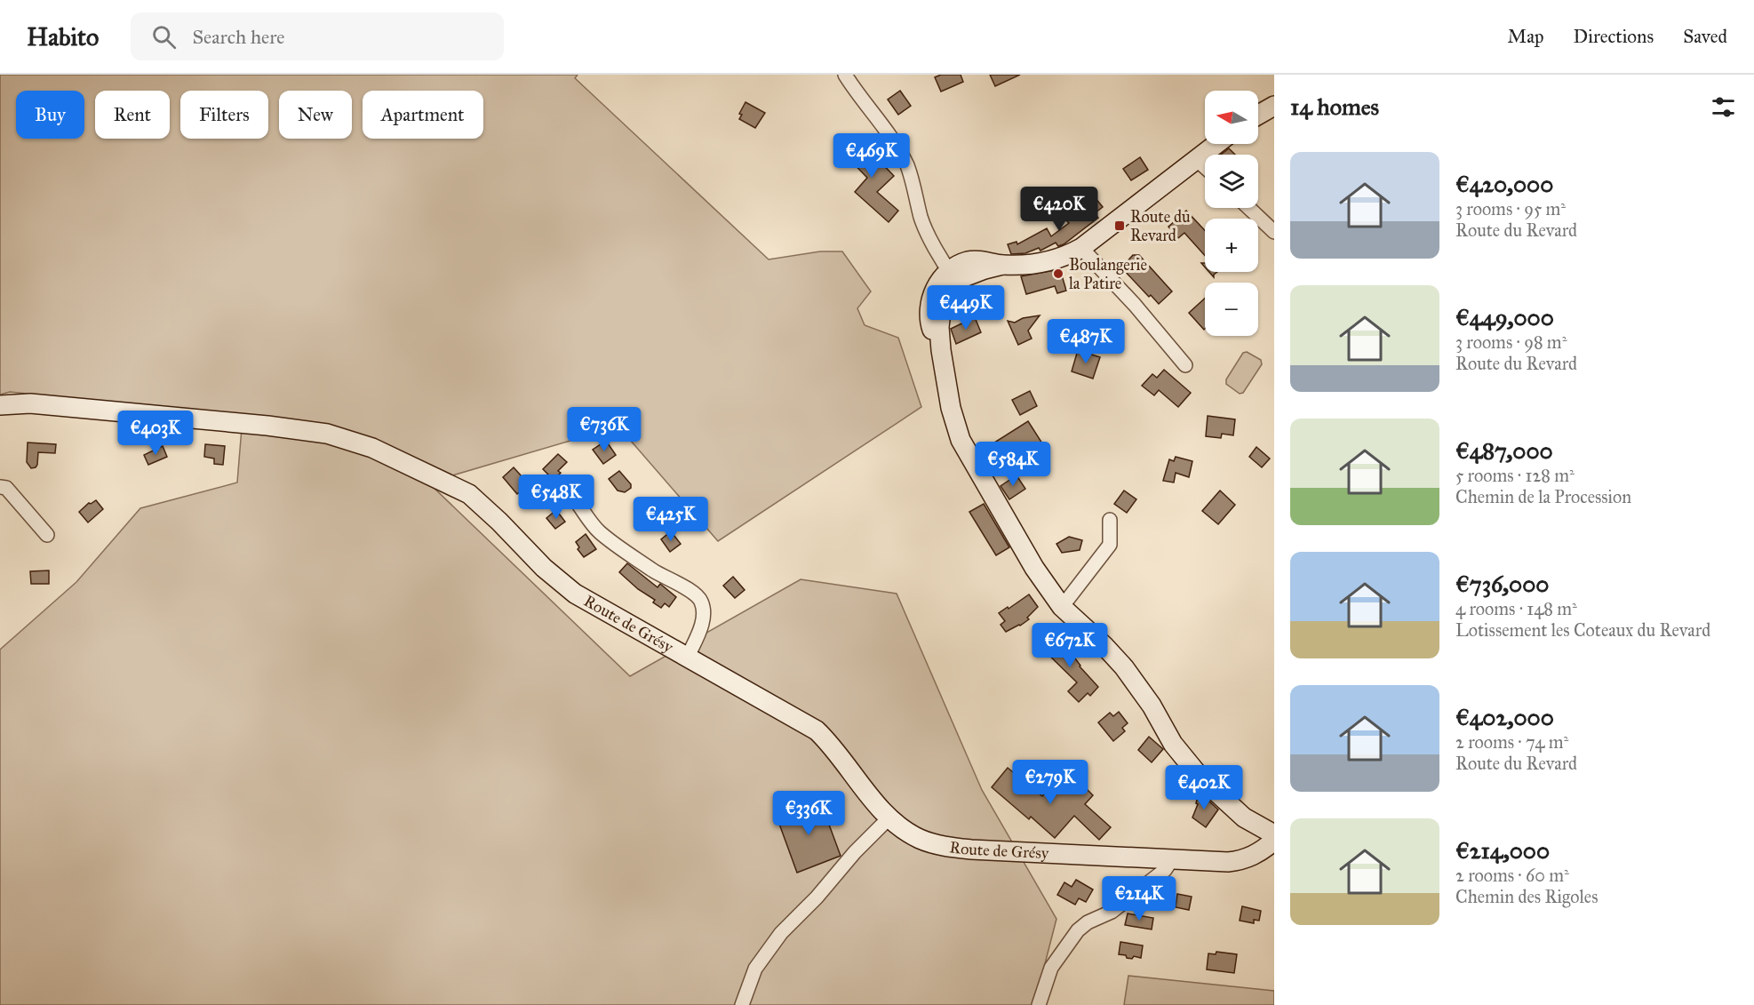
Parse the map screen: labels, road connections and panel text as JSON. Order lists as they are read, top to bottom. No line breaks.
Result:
{"streets":{"main road":["Route de Grésy"]},"places":{"transit":["Route du Revard"],"other":["Boulangerie la Patire"]},"north":"left","page":{"header":"Habito","search":"Search here","nav":["Map","Directions","Saved"],"heading":"14 homes","map_buttons":["+","−"],"chip":["Buy","Rent","Filters","New","Apartment"],"price":["€469K","€420K","€449K","€487K","€736K","€403K","€584K","€548K","€425K","€672K","€279K","€402K","€336K","€214K"],"list":[{"name":"€420,000","note":"3 rooms · 95 m² · Route du Revard"},{"name":"€449,000","note":"3 rooms · 98 m² · Route du Revard"},{"name":"€487,000","note":"5 rooms · 128 m² · Chemin de la Procession"},{"name":"€736,000","note":"4 rooms · 148 m² · Lotissement les Coteaux du Revard"},{"name":"€402,000","note":"2 rooms · 74 m² · Route du Revard"},{"name":"€214,000","note":"2 rooms · 60 m² · Chemin des Rigoles"}]}}
